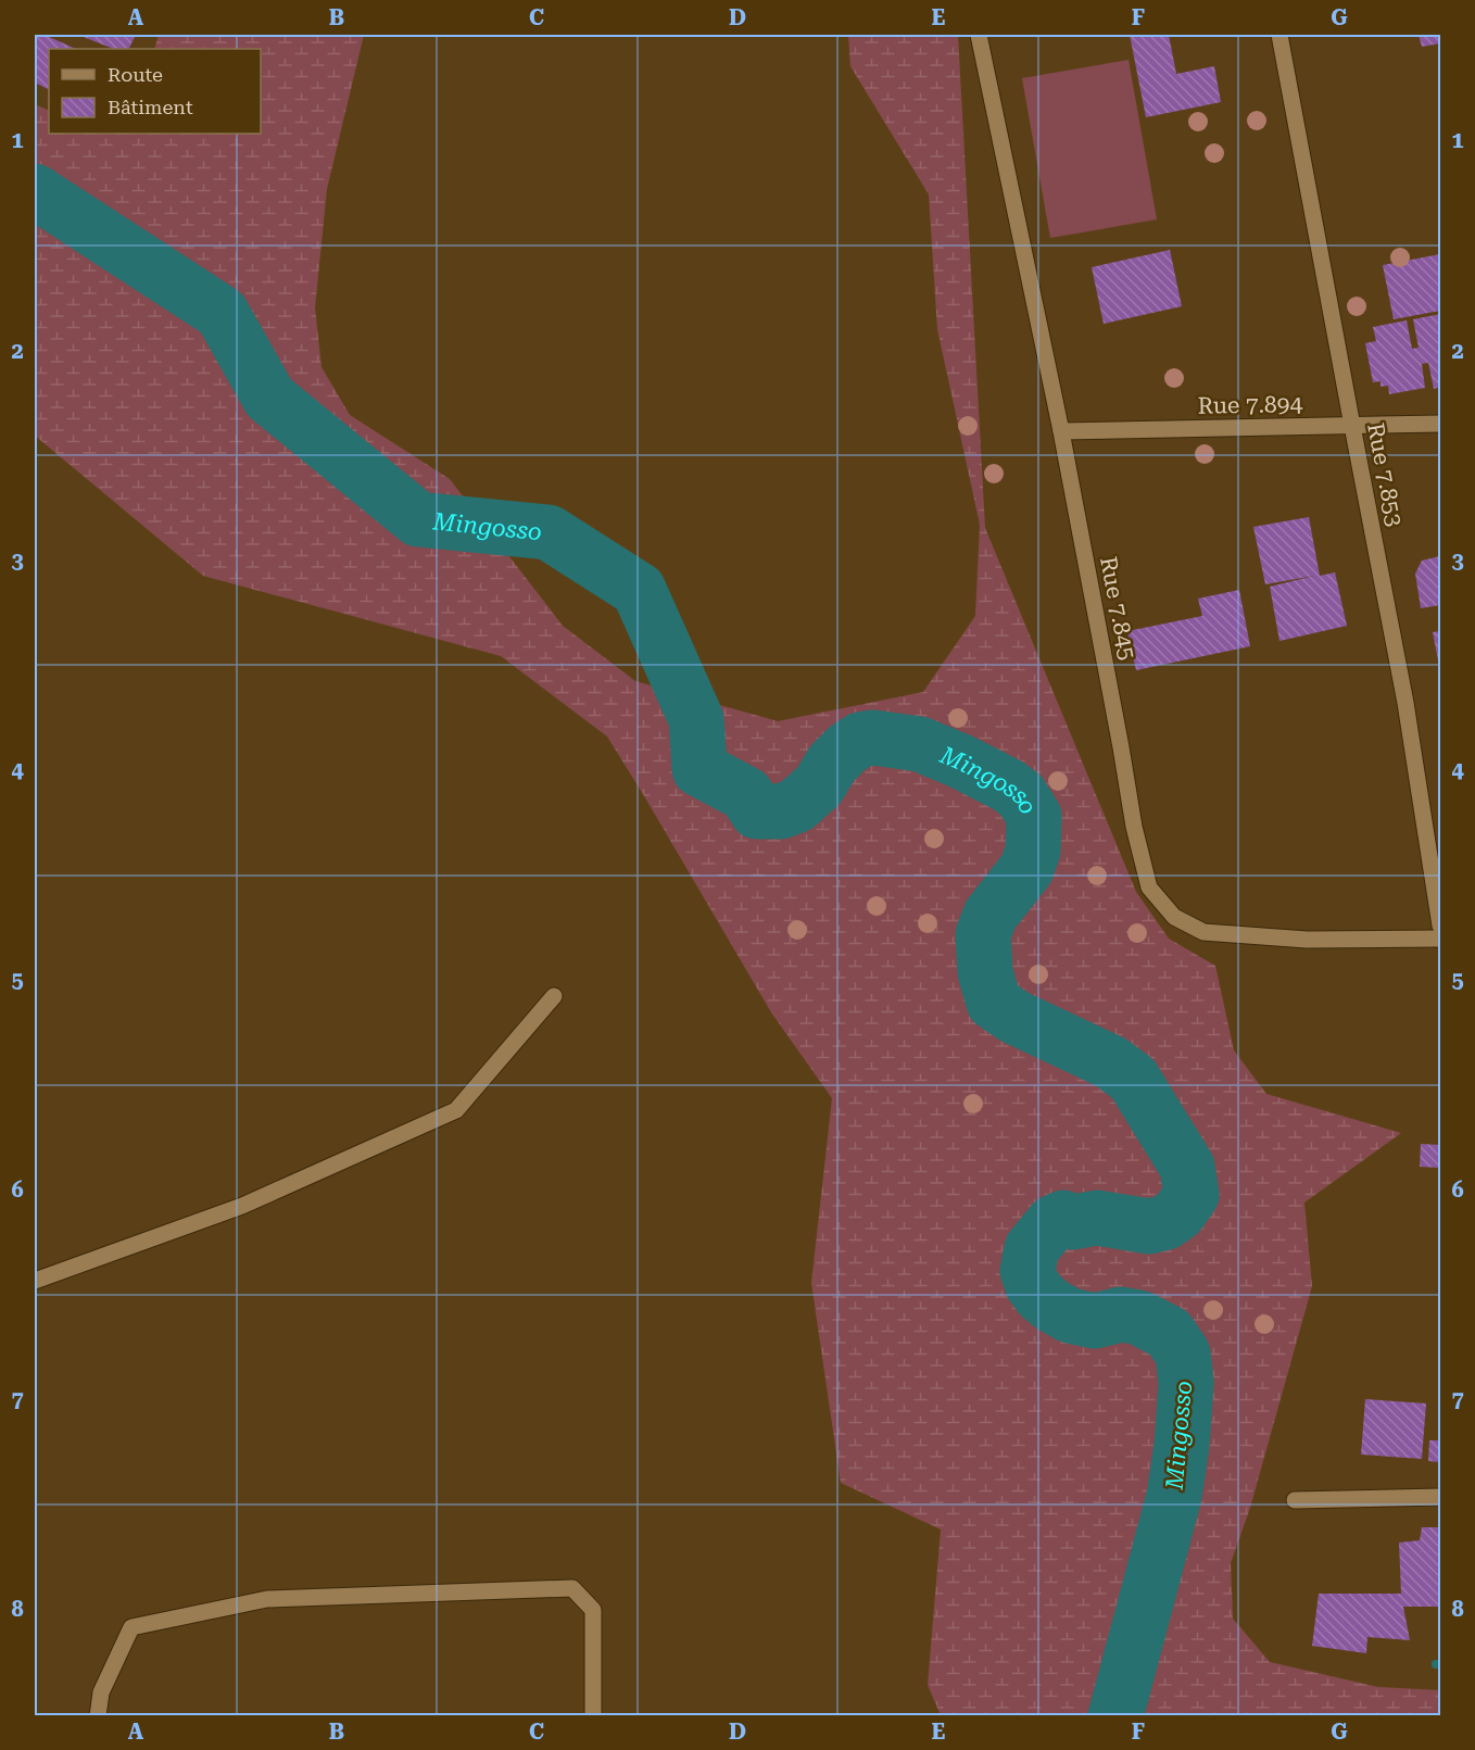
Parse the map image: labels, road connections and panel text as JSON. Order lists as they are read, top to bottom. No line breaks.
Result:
{"streets":{"street":["Rue 7.894","Rue 7.853","Rue 7.845"]},"crossings":[["Rue 7.894","Rue 7.853"],["Rue 7.894","Rue 7.845"]],"water":["Mingosso"],"legend":["Route","Bâtiment"],"grid":{"columns":["A","B","C","D","E","F","G"],"rows":["1","2","3","4","5","6","7","8"]}}
